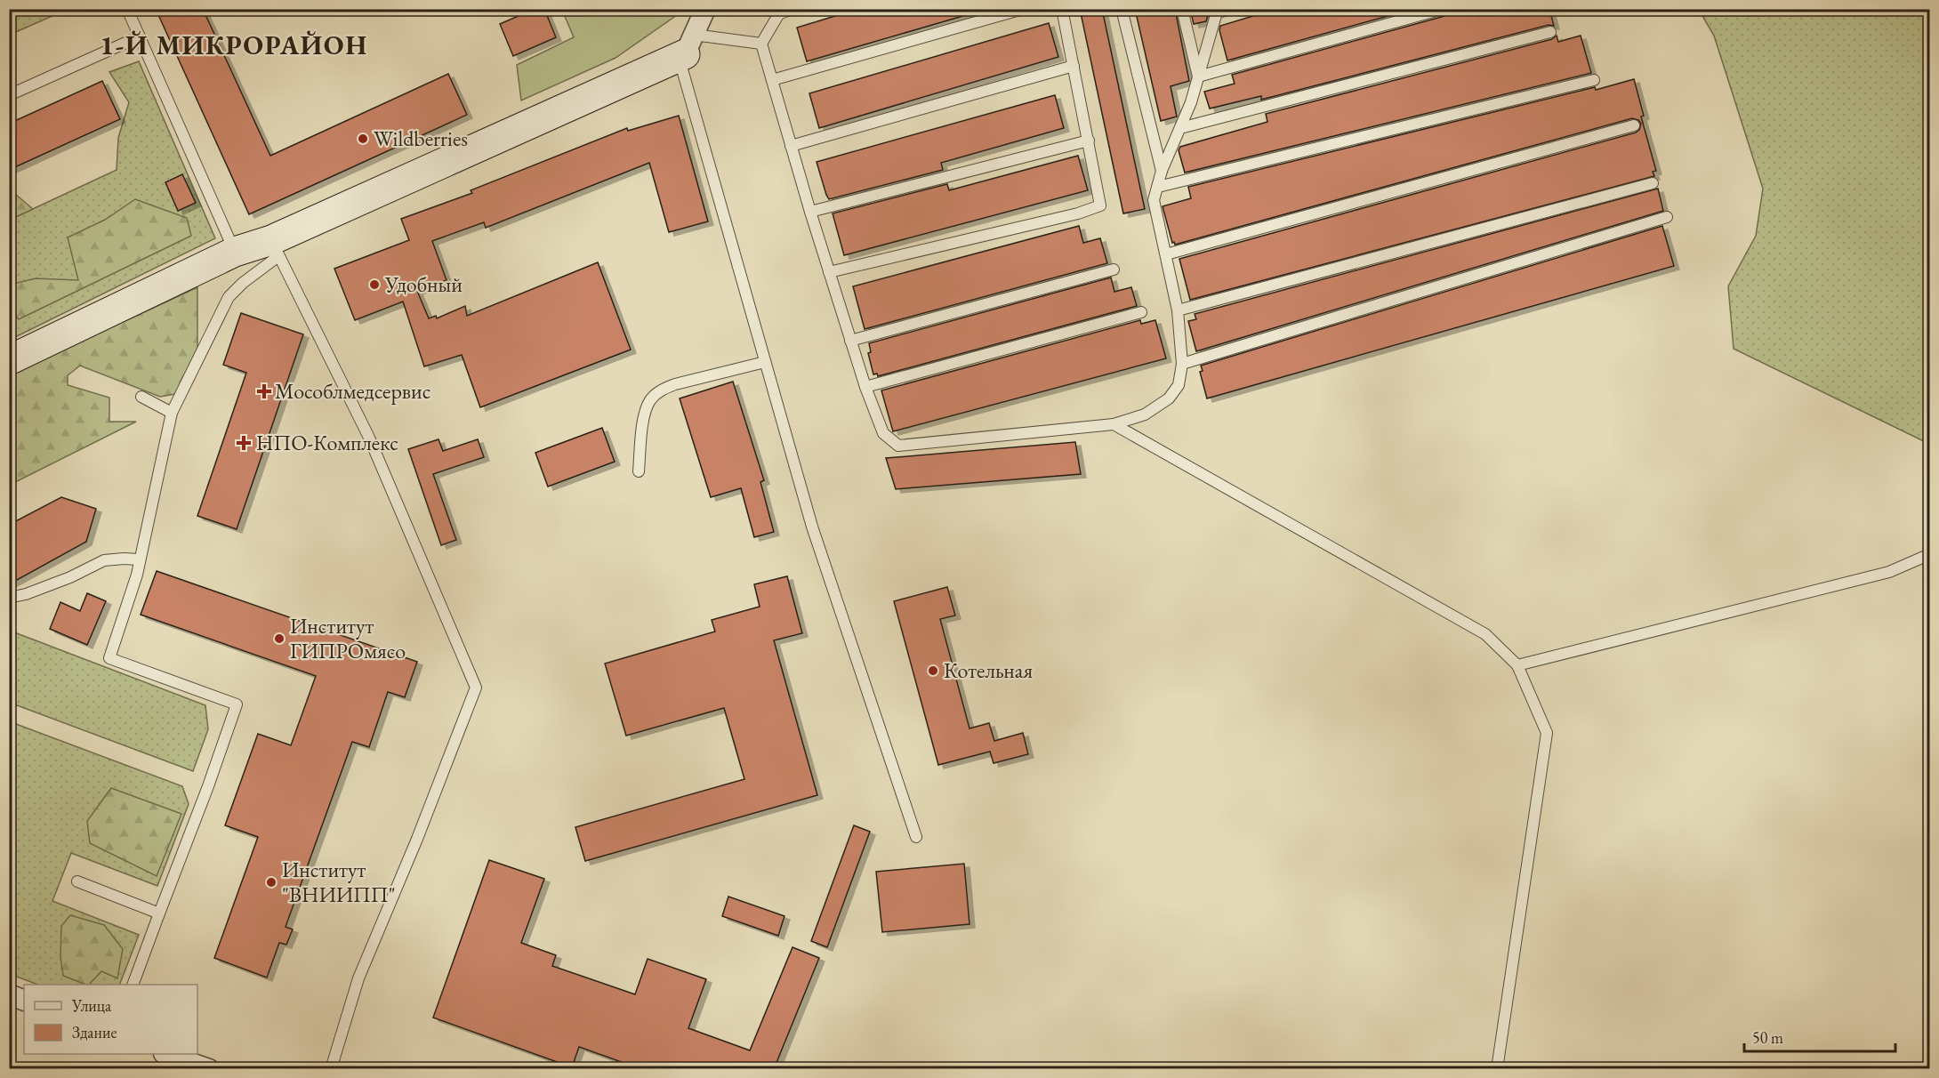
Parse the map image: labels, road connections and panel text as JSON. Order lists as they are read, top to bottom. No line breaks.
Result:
{"districts":["1-Й МИКРОРАЙОН"],"places":{"other":["Wildberries","Удобный","Институт ГИПРОмясо","Котельная","Институт \"ВНИИПП\""],"health":["Мособлмедсервис","НПО-Комплекс"]},"legend":["Улица","Здание"],"scale_bar":"50 m"}
